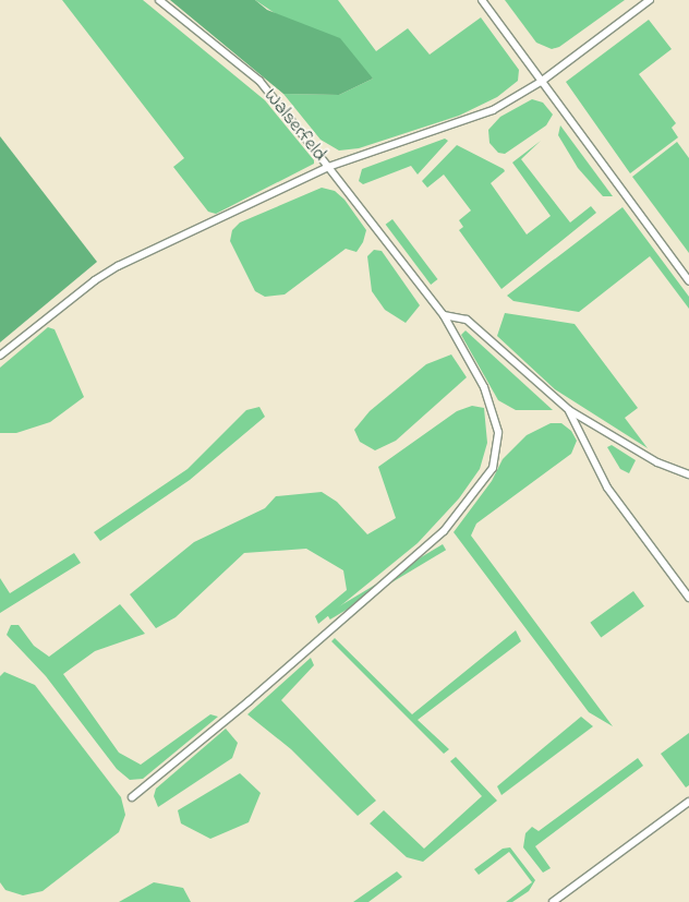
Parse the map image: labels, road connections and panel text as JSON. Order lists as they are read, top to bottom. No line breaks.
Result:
{"streets":{"lane":["Walserfeld"]}}
